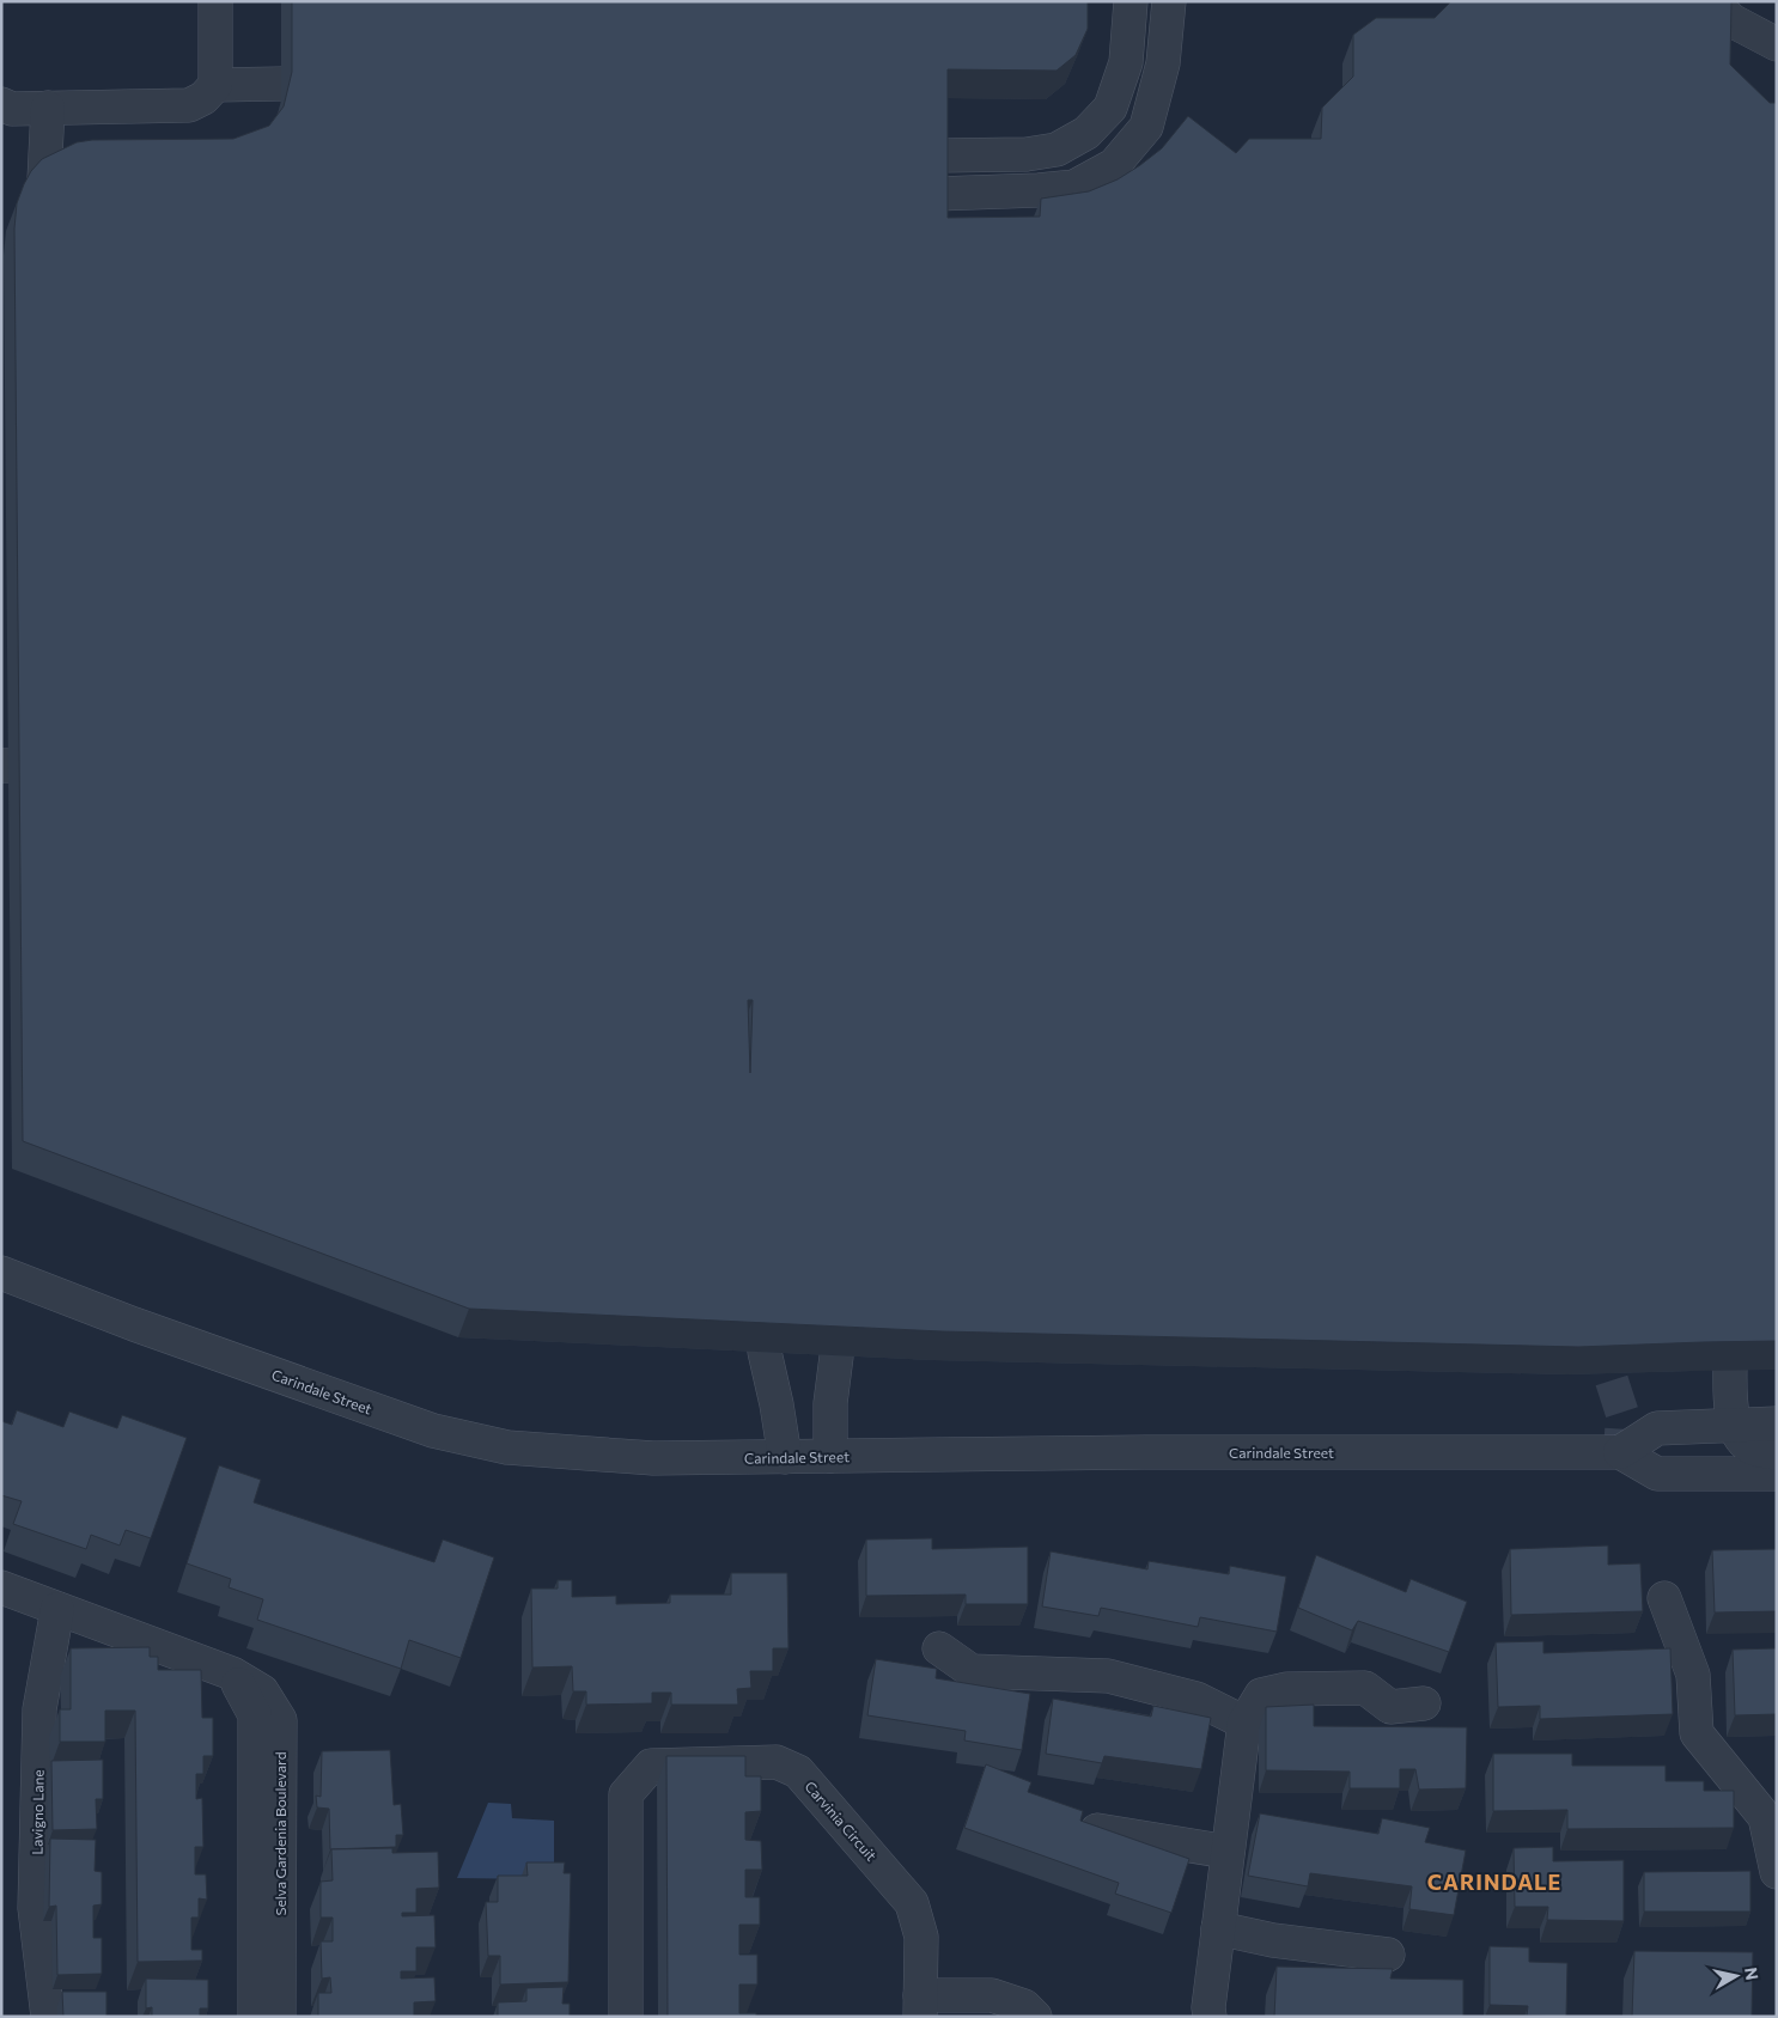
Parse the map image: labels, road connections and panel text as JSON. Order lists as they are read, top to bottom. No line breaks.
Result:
{"streets":{"street":["Carindale Street","Lavigno Lane","Carvinia Circuit","Selva Gardenia Boulevard"]},"crossings":[["Lavigno Lane","Selva Gardenia Boulevard"]],"districts":["CARINDALE"],"north":"right"}
